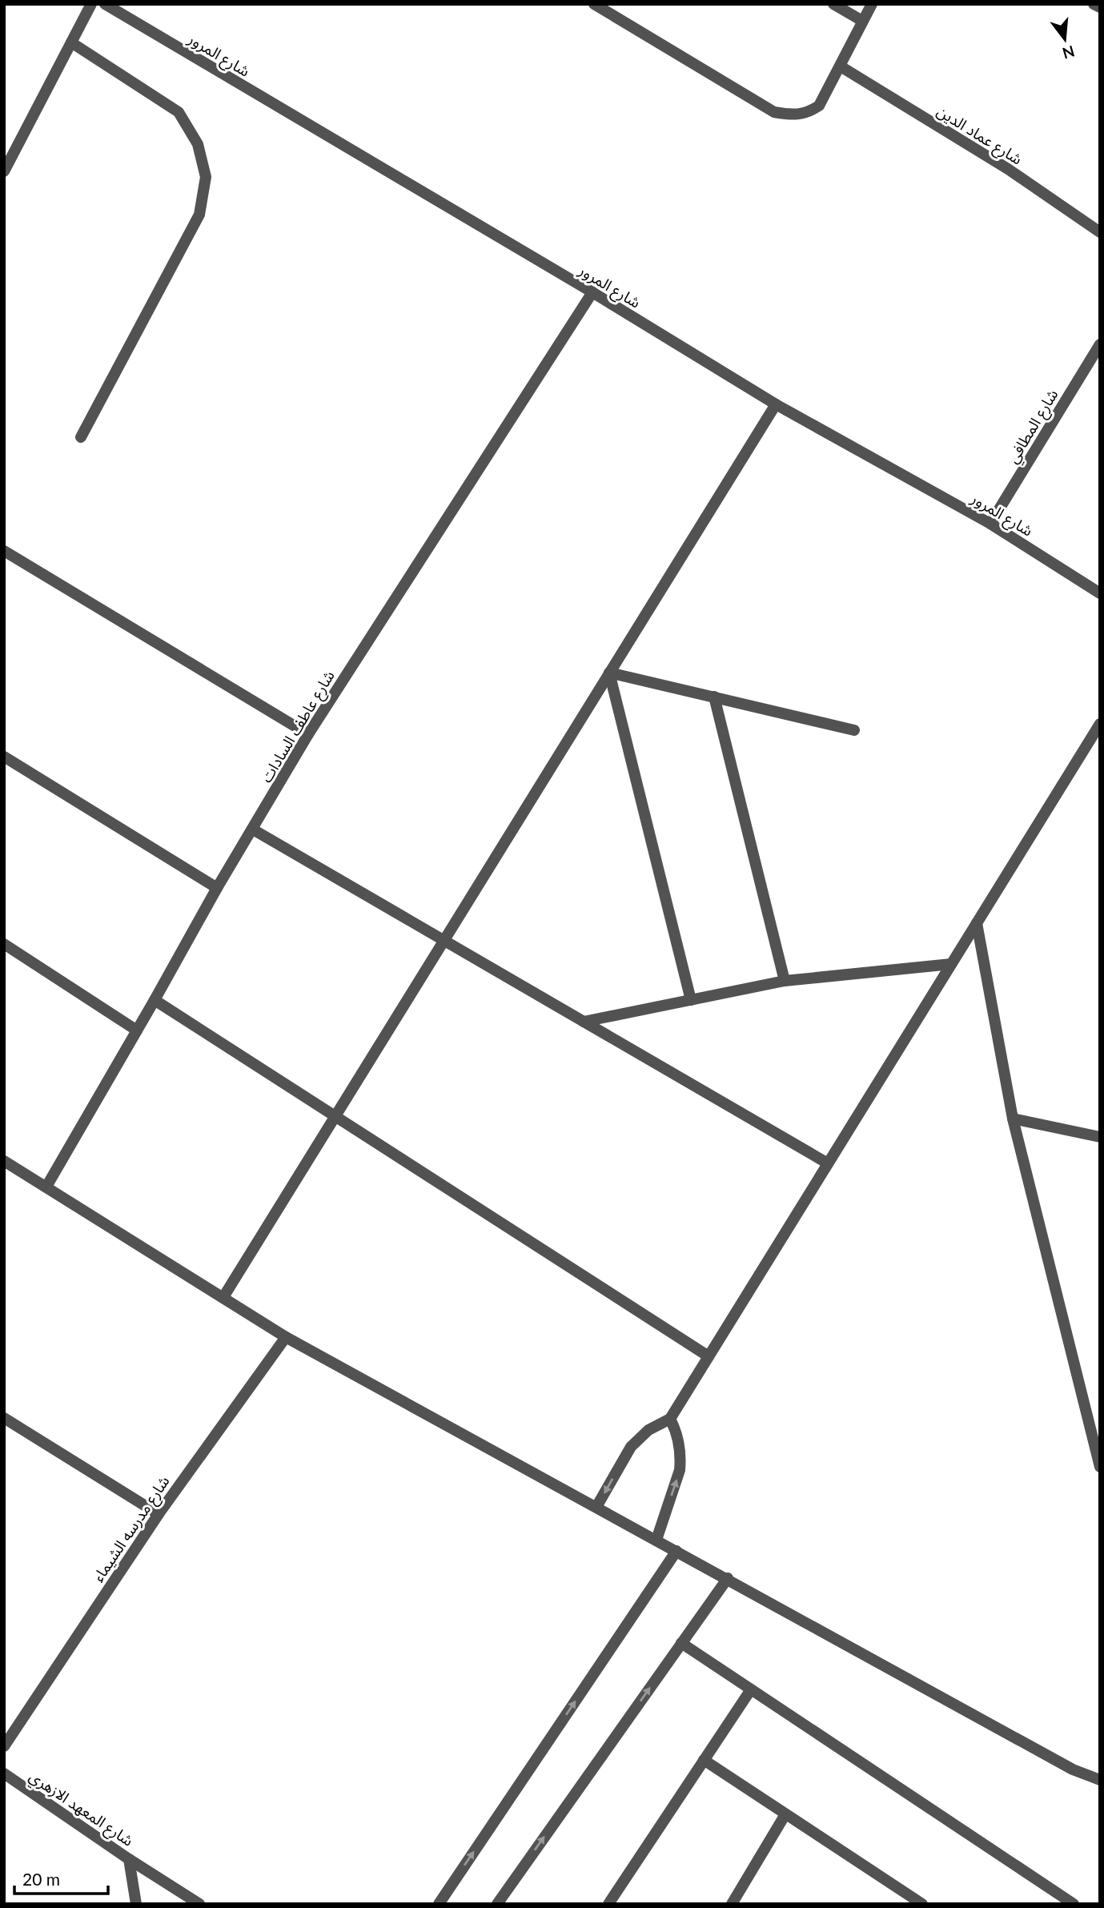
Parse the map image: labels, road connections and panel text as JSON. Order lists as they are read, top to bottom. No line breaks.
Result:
{"streets":{"street":["شارع المرور","شارع عماد الدين","شارع المطافي","شارع عاطف السادات","شارع مدرسه الشيماء","شارع المعهد الازهري"]},"crossings":[["شارع المرور","شارع المطافي"],["شارع المرور","شارع عاطف السادات"]],"scale_bar":"20 m","north":"bottom"}
